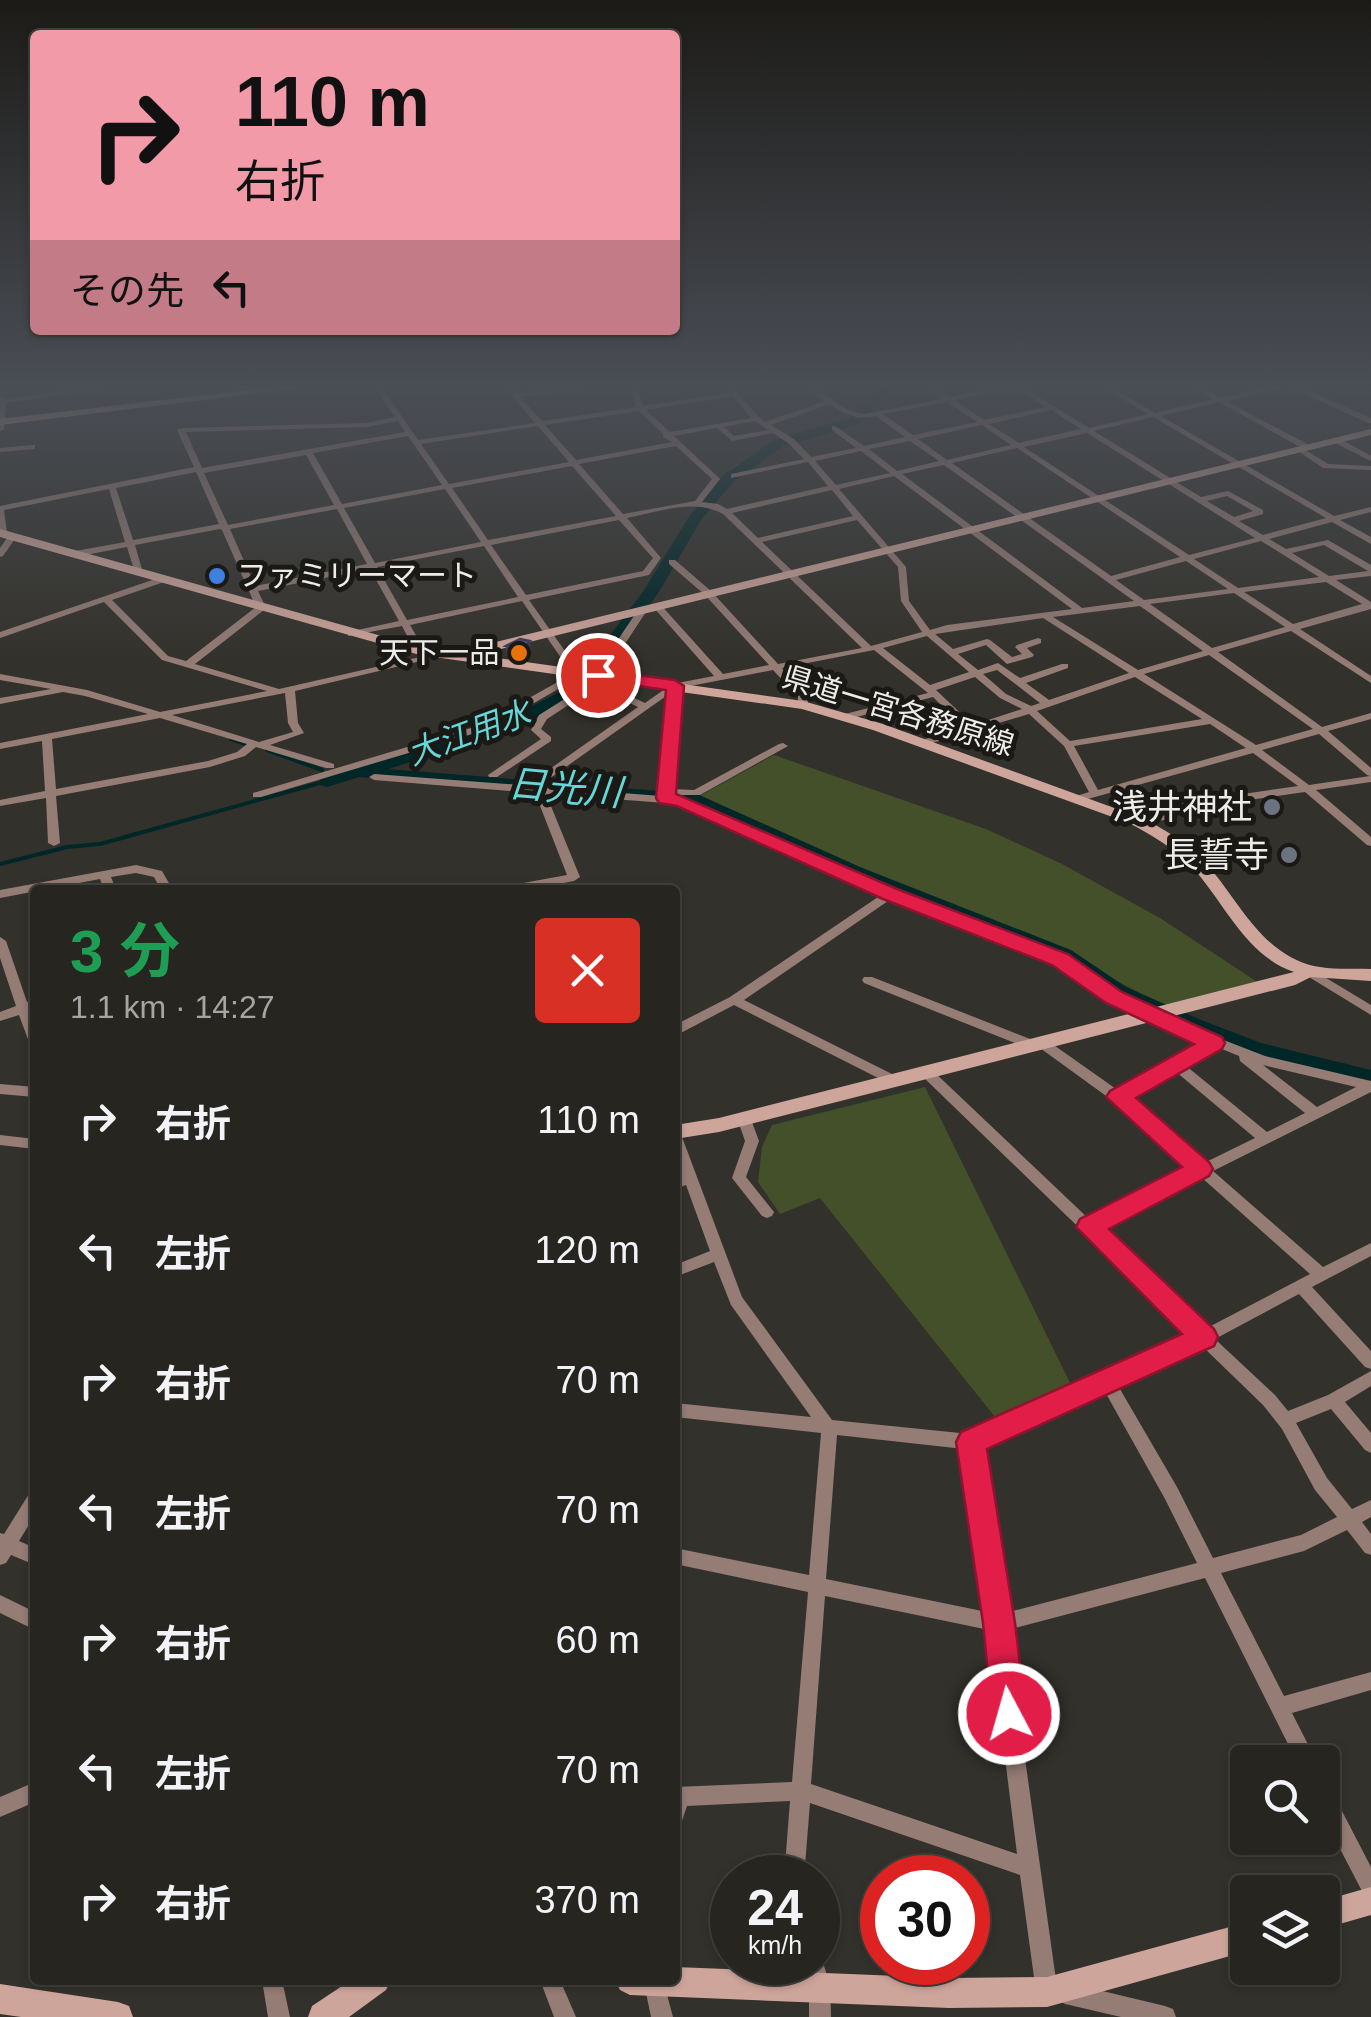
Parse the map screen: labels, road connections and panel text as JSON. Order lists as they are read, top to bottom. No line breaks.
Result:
{"streets":{"street":["県道一宮各務原線"]},"water":["大江用水","日光川"],"places":["ファミリーマート","天下一品","浅井神社","長誓寺"],"page":{"turn":["110 m","右折"],"then":"その先","heading":["3 分","1.1 km · 14:27"],"list":[{"name":"右折","value":"110 m"},{"name":"左折","value":"120 m"},{"name":"右折","value":"70 m"},{"name":"左折","value":"70 m"},{"name":"右折","value":"60 m"},{"name":"左折","value":"70 m"},{"name":"右折","value":"370 m"}],"speed":"24 km/h","limit":"30"}}
